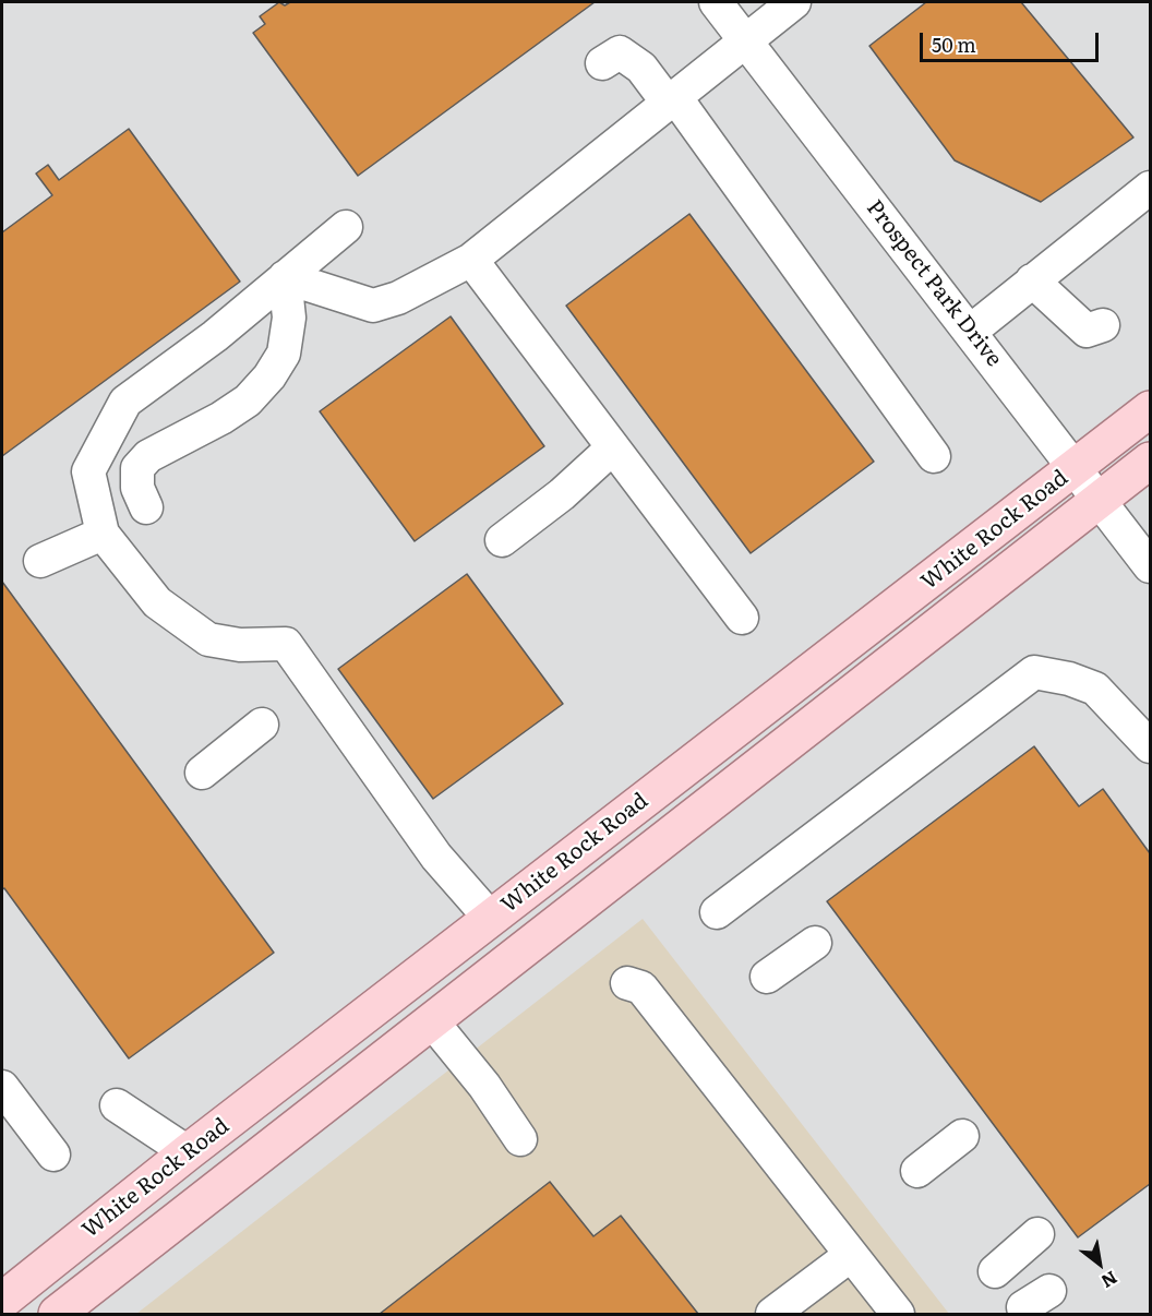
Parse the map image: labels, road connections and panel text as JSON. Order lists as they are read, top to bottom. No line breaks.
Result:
{"streets":{"main road":["White Rock Road"],"street":["Prospect Park Drive"]},"crossings":[["Prospect Park Drive","White Rock Road"]],"scale_bar":"50 m","north":"bottom right"}
